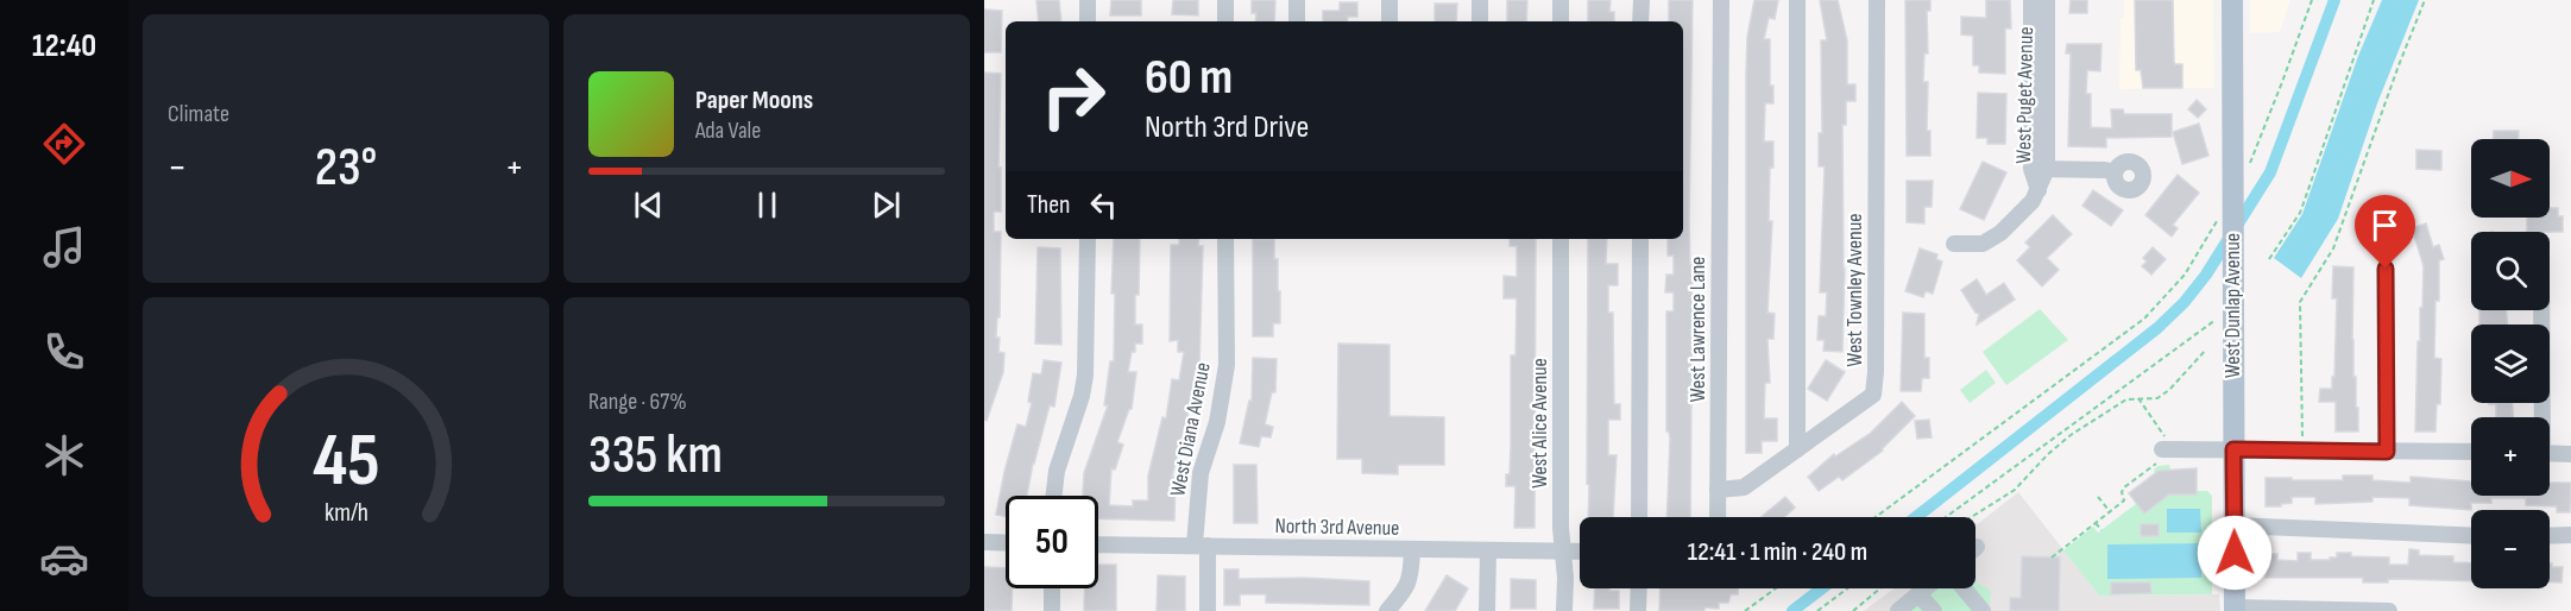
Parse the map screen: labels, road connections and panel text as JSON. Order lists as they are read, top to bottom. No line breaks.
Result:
{"streets":{"main road":["West Dunlap Avenue"],"street":["West Puget Avenue","West Townley Avenue","West Lawrence Lane","West Alice Avenue","West Diana Avenue","North 3rd Avenue"]},"crossings":[["West Townley Avenue","West Lawrence Lane"],["West Alice Avenue","North 3rd Avenue"],["West Diana Avenue","North 3rd Avenue"]],"north":"right","page":{"tabs":"12:40","tile":["Climate",["Range · 67%","335 km"]],"turn":["60 m","North 3rd Drive"],"song":["Paper Moons","Ada Vale"],"heat":["−","23°","+"],"map_buttons":["+","−"],"then":"Then","limit":"50","trip":"12:41 · 1 min · 240 m","gauge":["45","km/h"]}}
